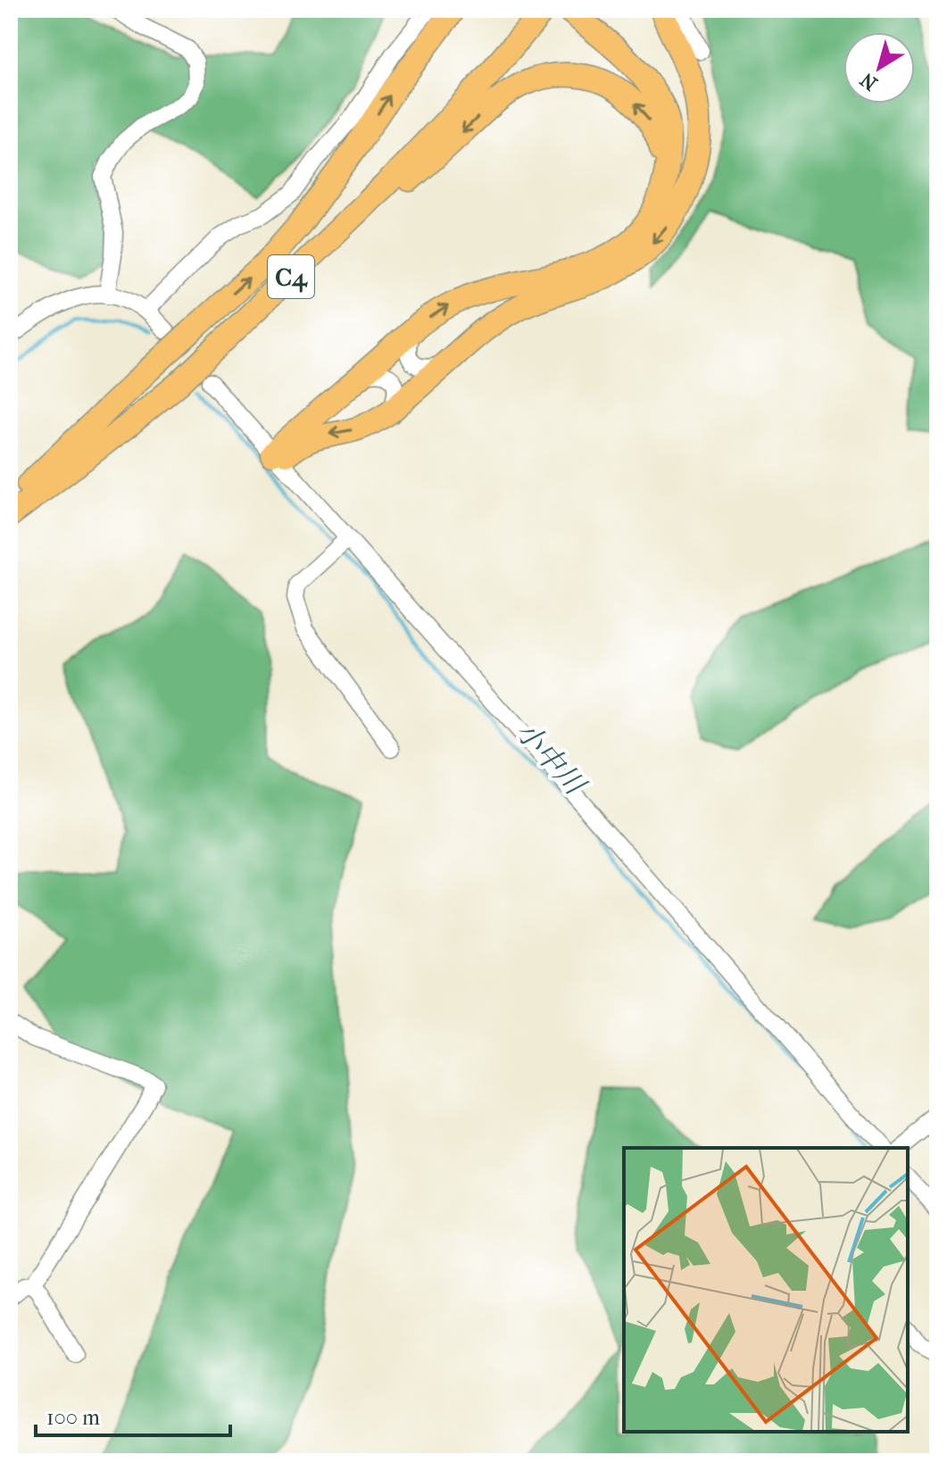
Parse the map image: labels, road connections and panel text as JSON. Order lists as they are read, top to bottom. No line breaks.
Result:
{"streets":{"highway":["C4"]},"water":["小中川"],"scale_bar":"100 m","north":"bottom left"}
